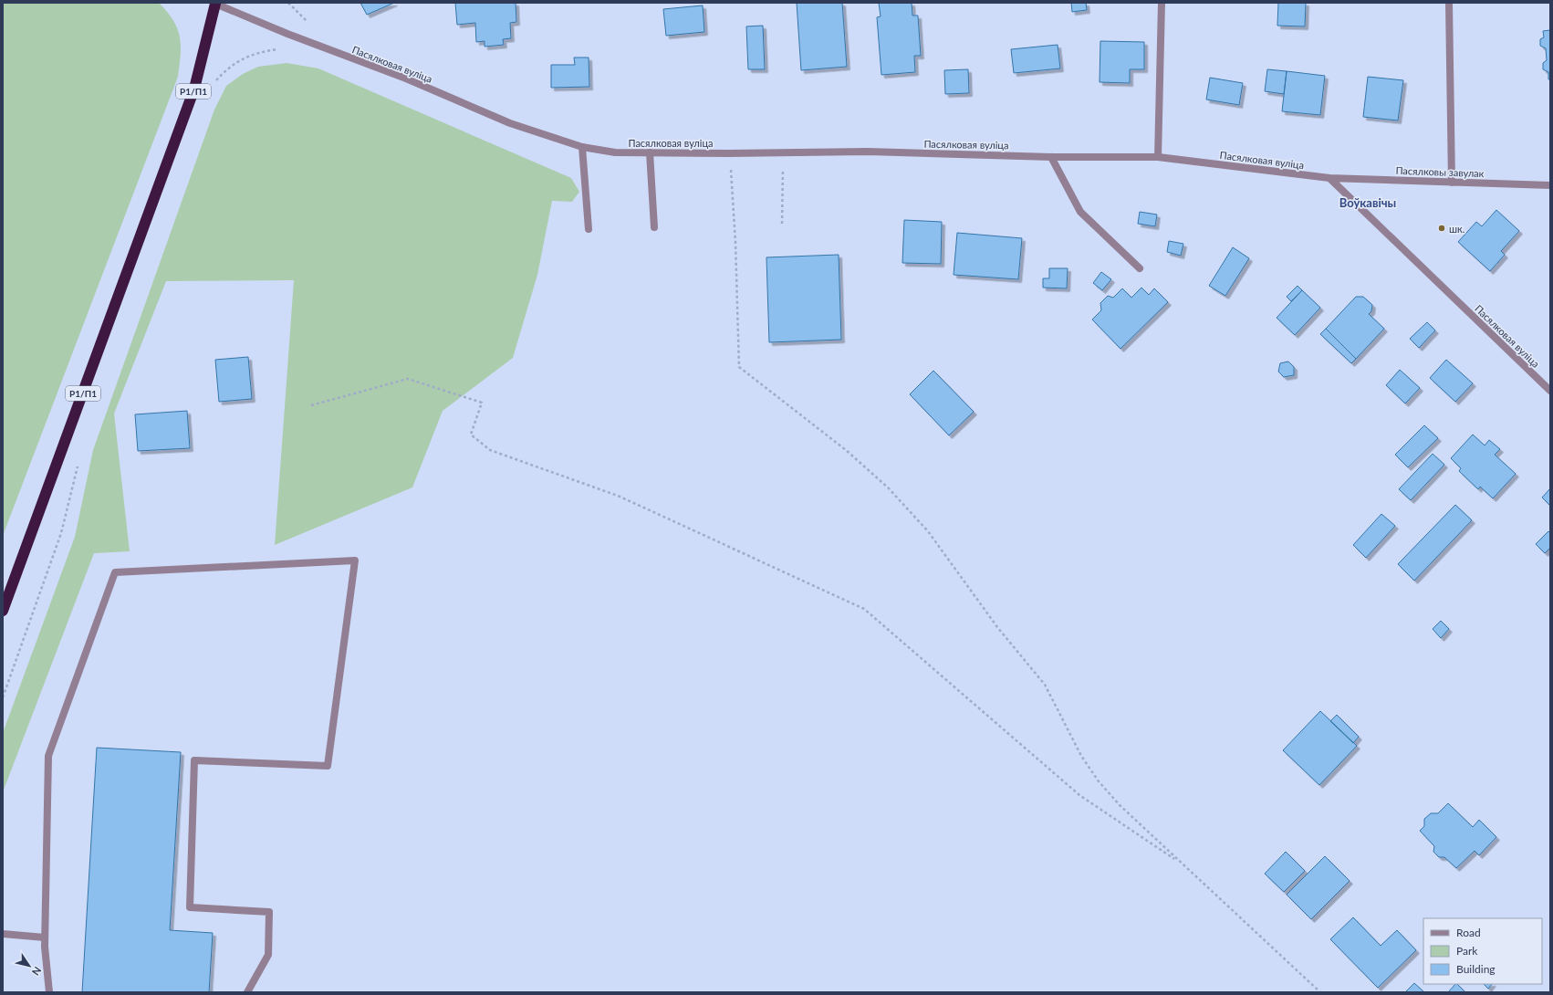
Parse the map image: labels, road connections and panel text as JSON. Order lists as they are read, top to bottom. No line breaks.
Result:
{"streets":{"highway":["Р1/П1"],"street":["Пасялковая вуліца","Пасялковы завулак"]},"crossings":[["Пасялковая вуліца","Р1/П1"],["Пасялковая вуліца","Пасялковы завулак"]],"districts":["Воўкавічы"],"places":["шк."],"legend":["Road","Park","Building"],"north":"bottom right"}
